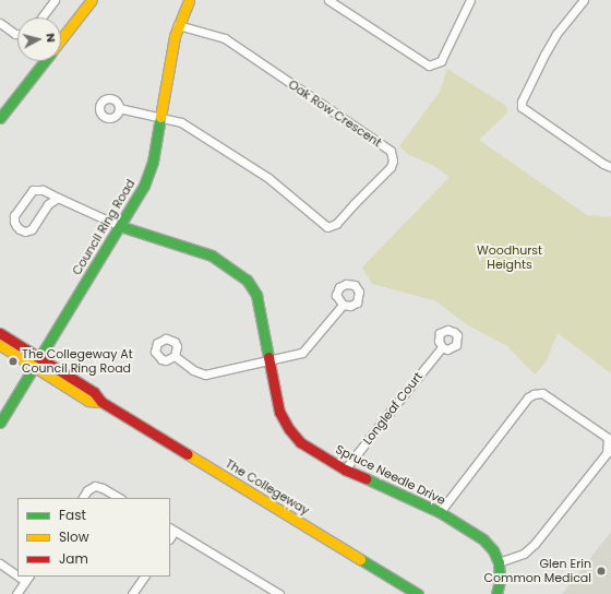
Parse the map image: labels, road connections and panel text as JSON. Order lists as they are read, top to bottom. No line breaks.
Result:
{"streets":{"street":["Oak Row Crescent","Council Ring Road","Longleaf Court","Spruce Needle Drive","The Collegeway"]},"crossings":[["Oak Row Crescent","Council Ring Road"],["Council Ring Road","Spruce Needle Drive"],["Council Ring Road","The Collegeway"],["Longleaf Court","Spruce Needle Drive"]],"parks":["Woodhurst Heights"],"places":["The Collegeway At Council Ring Road","Glen Erin Common Medical"],"legend":["Fast","Slow","Jam"],"north":"right"}
